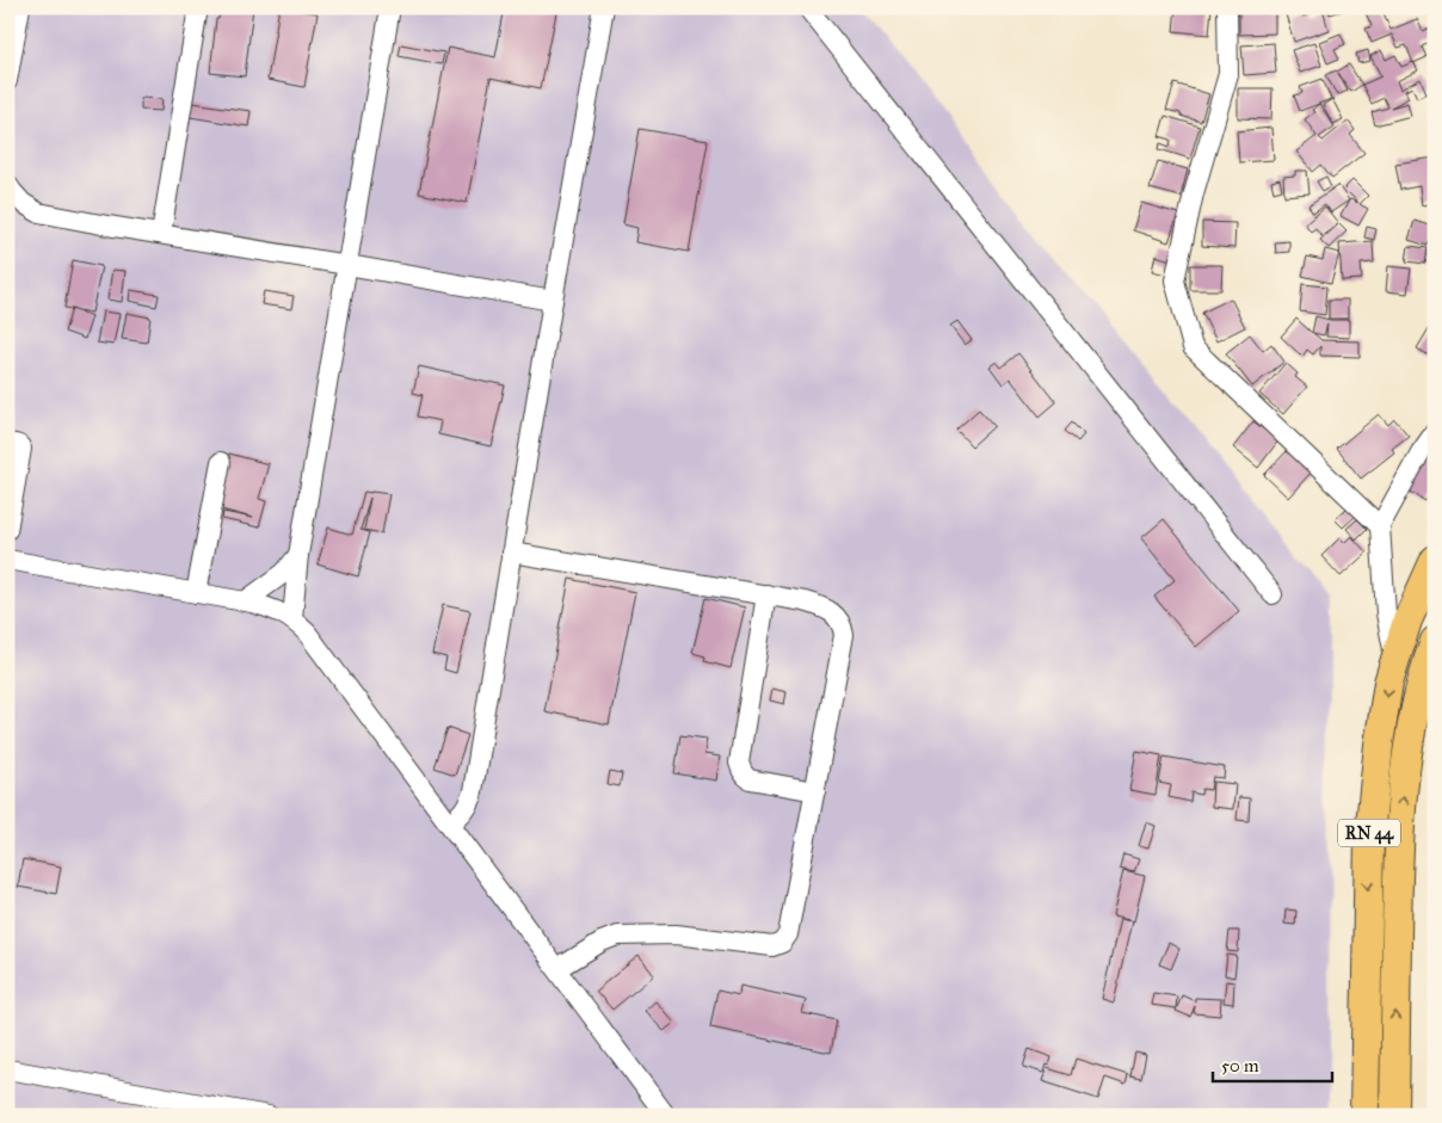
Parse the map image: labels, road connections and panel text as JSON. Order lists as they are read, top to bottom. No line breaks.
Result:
{"streets":{"highway":["RN 44"]},"scale_bar":"50 m"}
